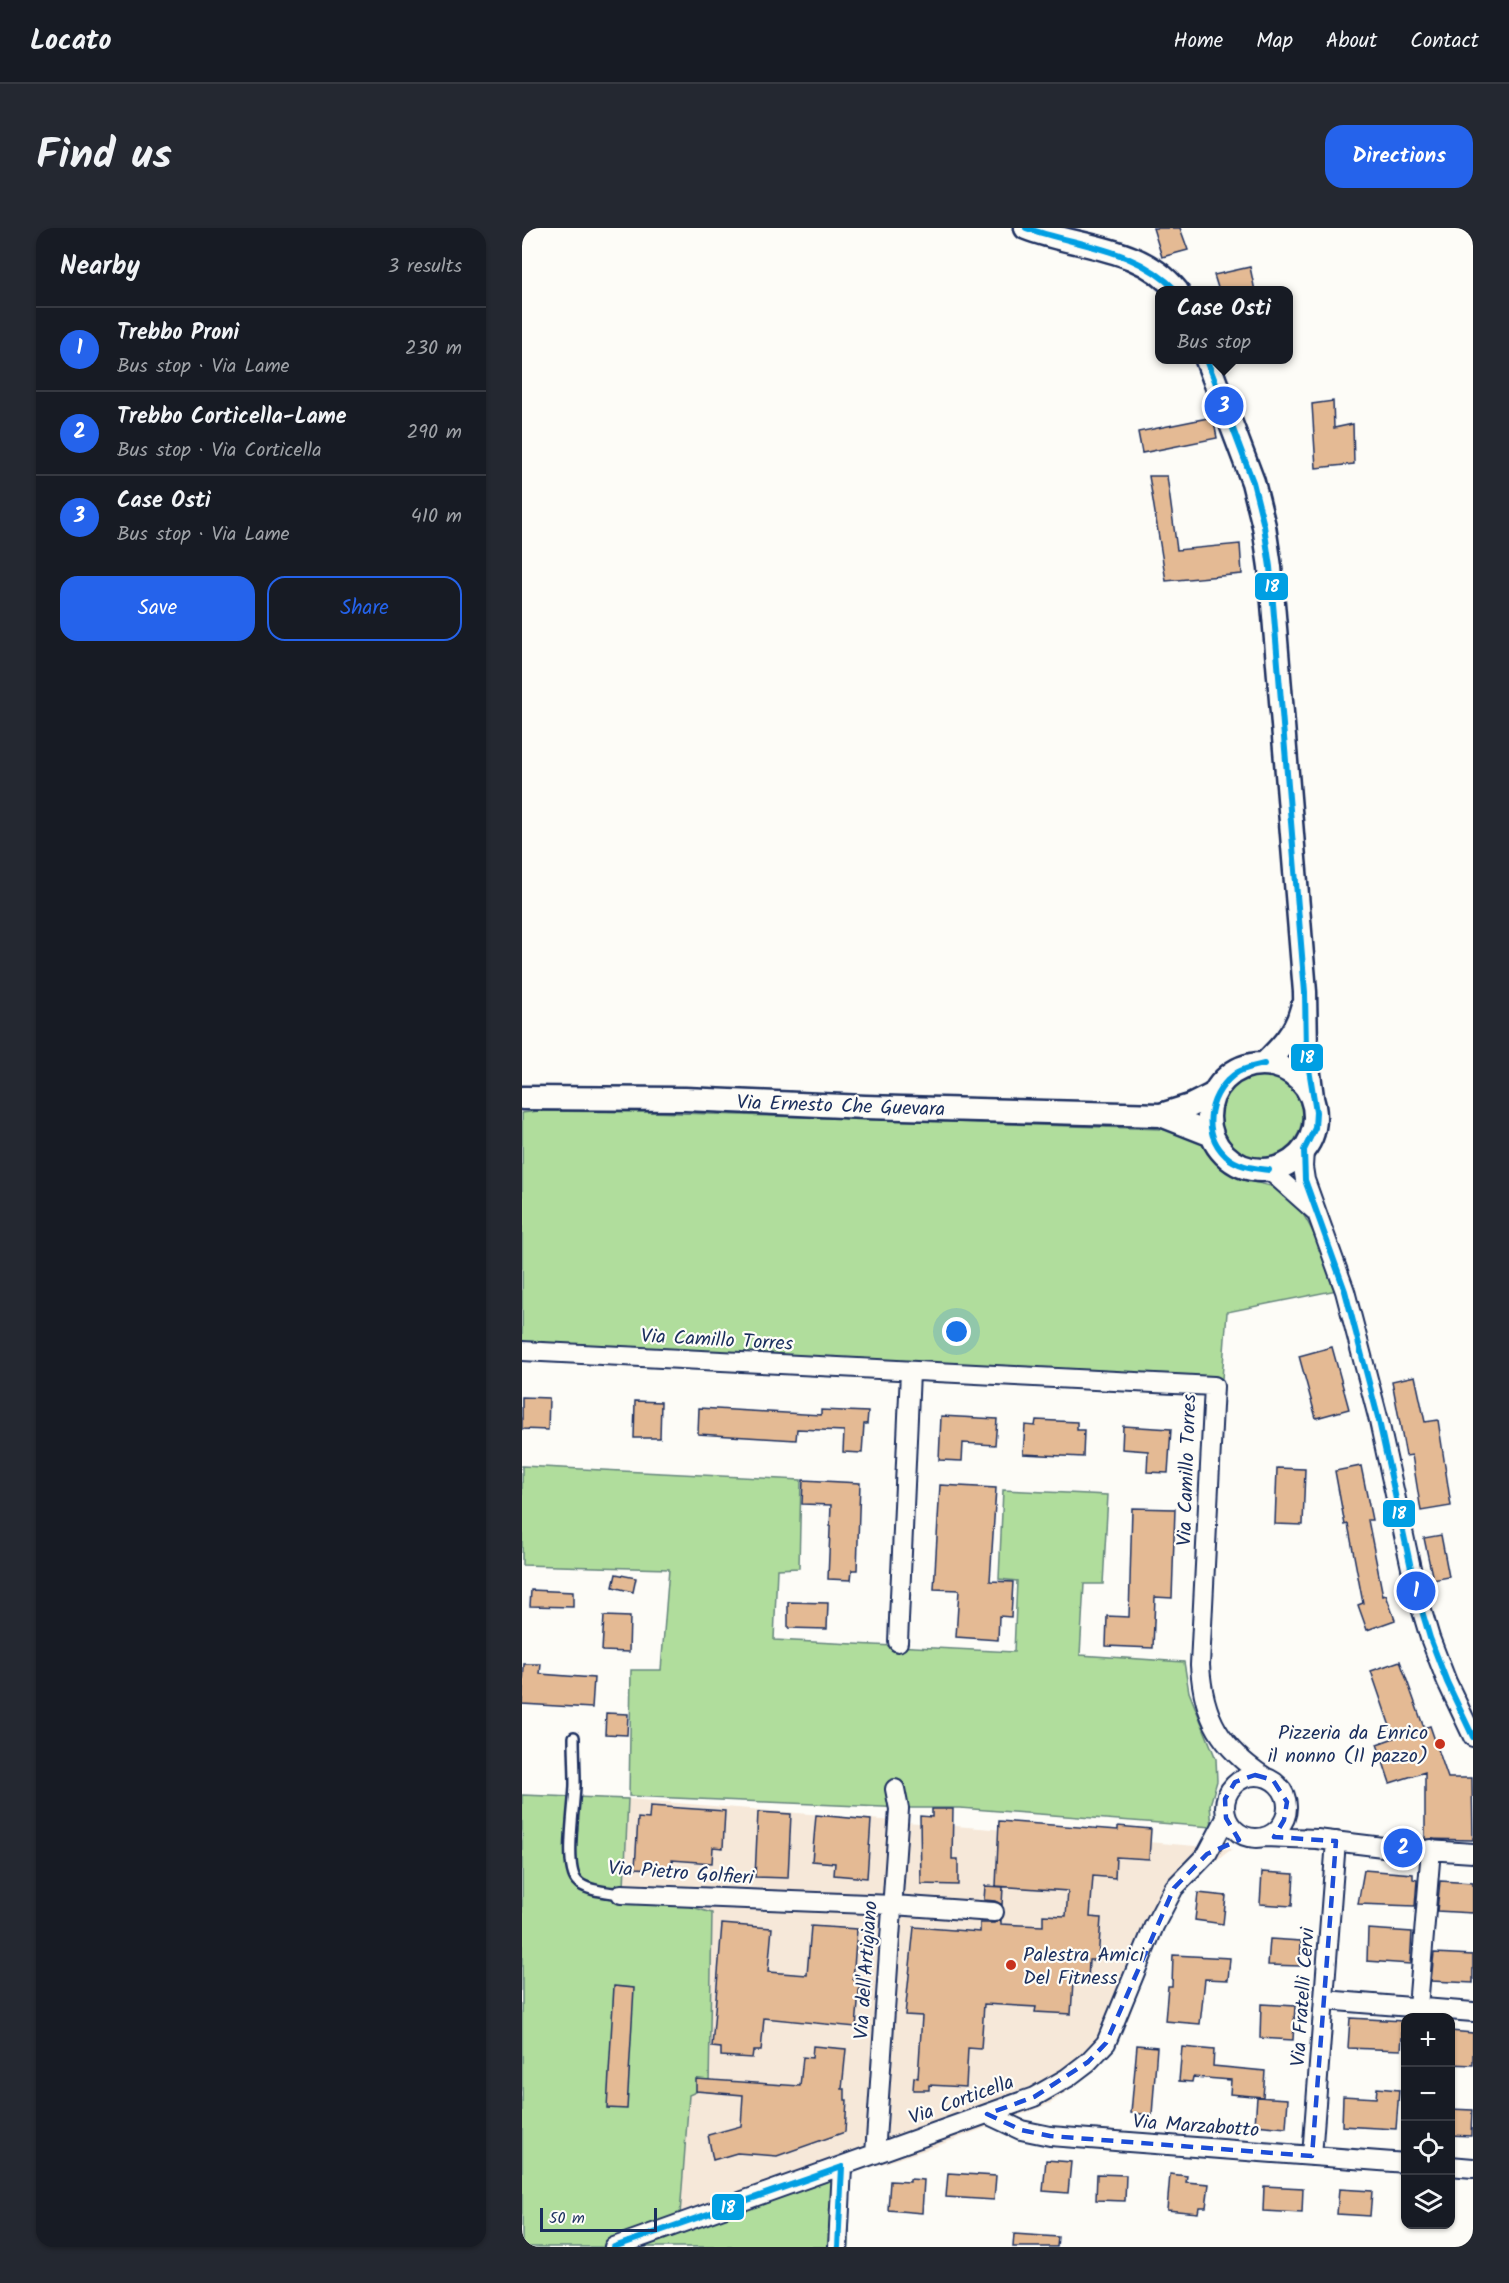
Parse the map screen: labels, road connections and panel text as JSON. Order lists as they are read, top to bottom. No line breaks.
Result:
{"streets":{"street":["Via Ernesto Che Guevara","Via Camillo Torres","Via Pietro Golfieri","Via dell'Artigiano","Via Fratelli Cervi","Via Corticella","Via Marzabotto"]},"crossings":[["Via Camillo Torres","Via Corticella"],["Via Pietro Golfieri","Via dell'Artigiano"],["Via dell'Artigiano","Via Corticella"],["Via Fratelli Cervi","Via Corticella"],["Via Fratelli Cervi","Via Marzabotto"],["Via Corticella","Via Marzabotto"]],"places":["Pizzeria da Enrico il nonno (Il pazzo)","Palestra Amici Del Fitness"],"lines":["transit line 18"],"scale_bar":"50 m","page":{"header":"Locato","nav":["Home","Map","About","Contact"],"title":"Find us","buttons":["Directions",["Save","Share"]],"heading":["Nearby","3 results"],"popup":["Case Osti","Bus stop"],"list":[{"mark":"1","name":"Trebbo Proni","note":"Bus stop · Via Lame","value":"230 m"},{"mark":"2","name":"Trebbo Corticella-Lame","note":"Bus stop · Via Corticella","value":"290 m"},{"mark":"3","name":"Case Osti","note":"Bus stop · Via Lame","value":"410 m"}],"pins":["3","1","2"],"map_buttons":["+","−"],"scale":"50 m"}}
